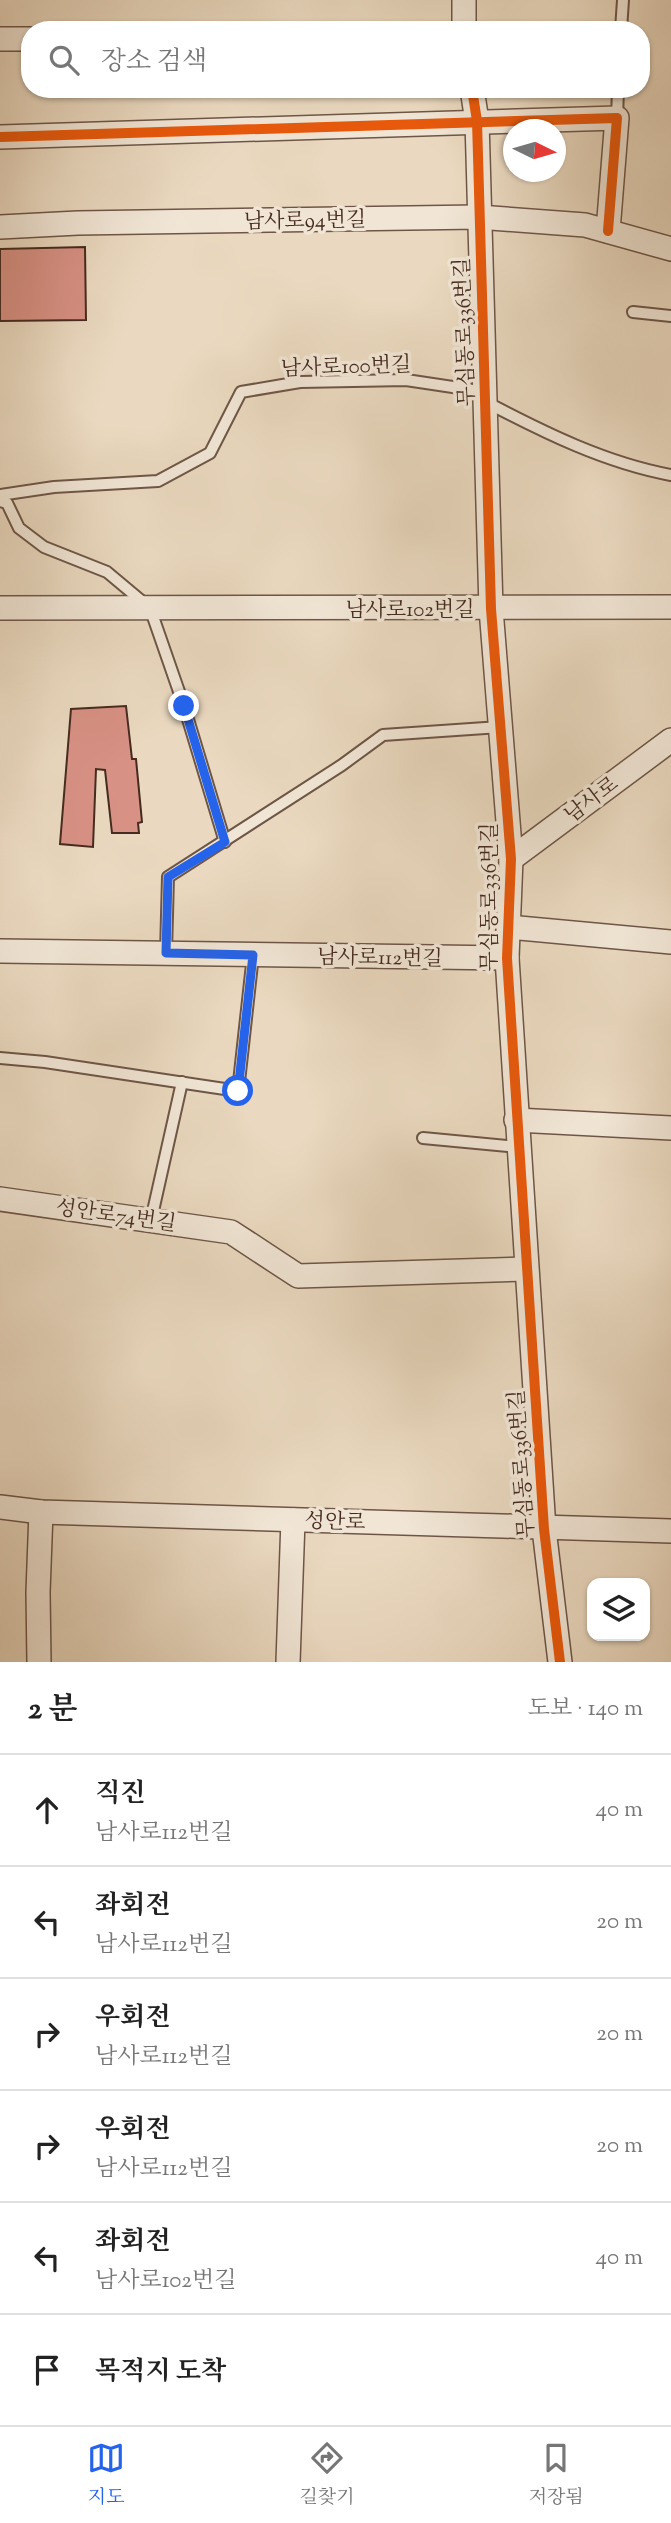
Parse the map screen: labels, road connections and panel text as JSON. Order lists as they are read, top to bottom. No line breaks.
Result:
{"streets":{"street":["남사로94번길","무심동로336번길","남사로102번길","남사로","남사로112번길","성안로74번길","성안로"],"lane":["남사로100번길"]},"crossings":[["남사로94번길","무심동로336번길"],["무심동로336번길","남사로100번길"],["무심동로336번길","남사로102번길"],["무심동로336번길","남사로"],["무심동로336번길","남사로112번길"],["무심동로336번길","성안로74번길"],["무심동로336번길","성안로"]],"north":"right","page":{"search":"장소 검색","heading":["2 분","도보 · 140 m"],"list":[["직진","남사로112번길","40 m"],["좌회전","남사로112번길","20 m"],["우회전","남사로112번길","20 m"],["우회전","남사로112번길","20 m"],["좌회전","남사로102번길","40 m"],"목적지 도착"],"nav":["지도","길찾기","저장됨"]}}
